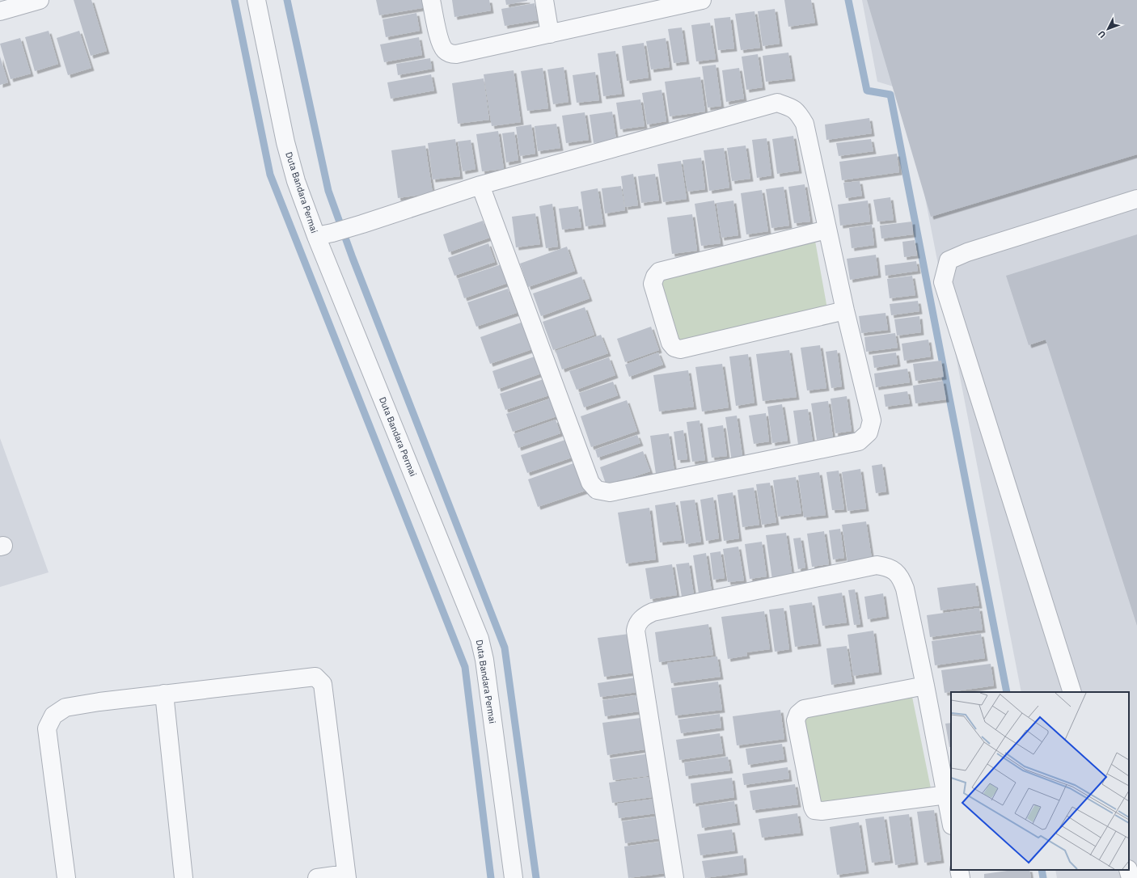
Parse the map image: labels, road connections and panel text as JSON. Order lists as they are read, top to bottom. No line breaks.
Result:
{"streets":{"street":["Duta Bandara Permai"]},"north":"bottom left"}
